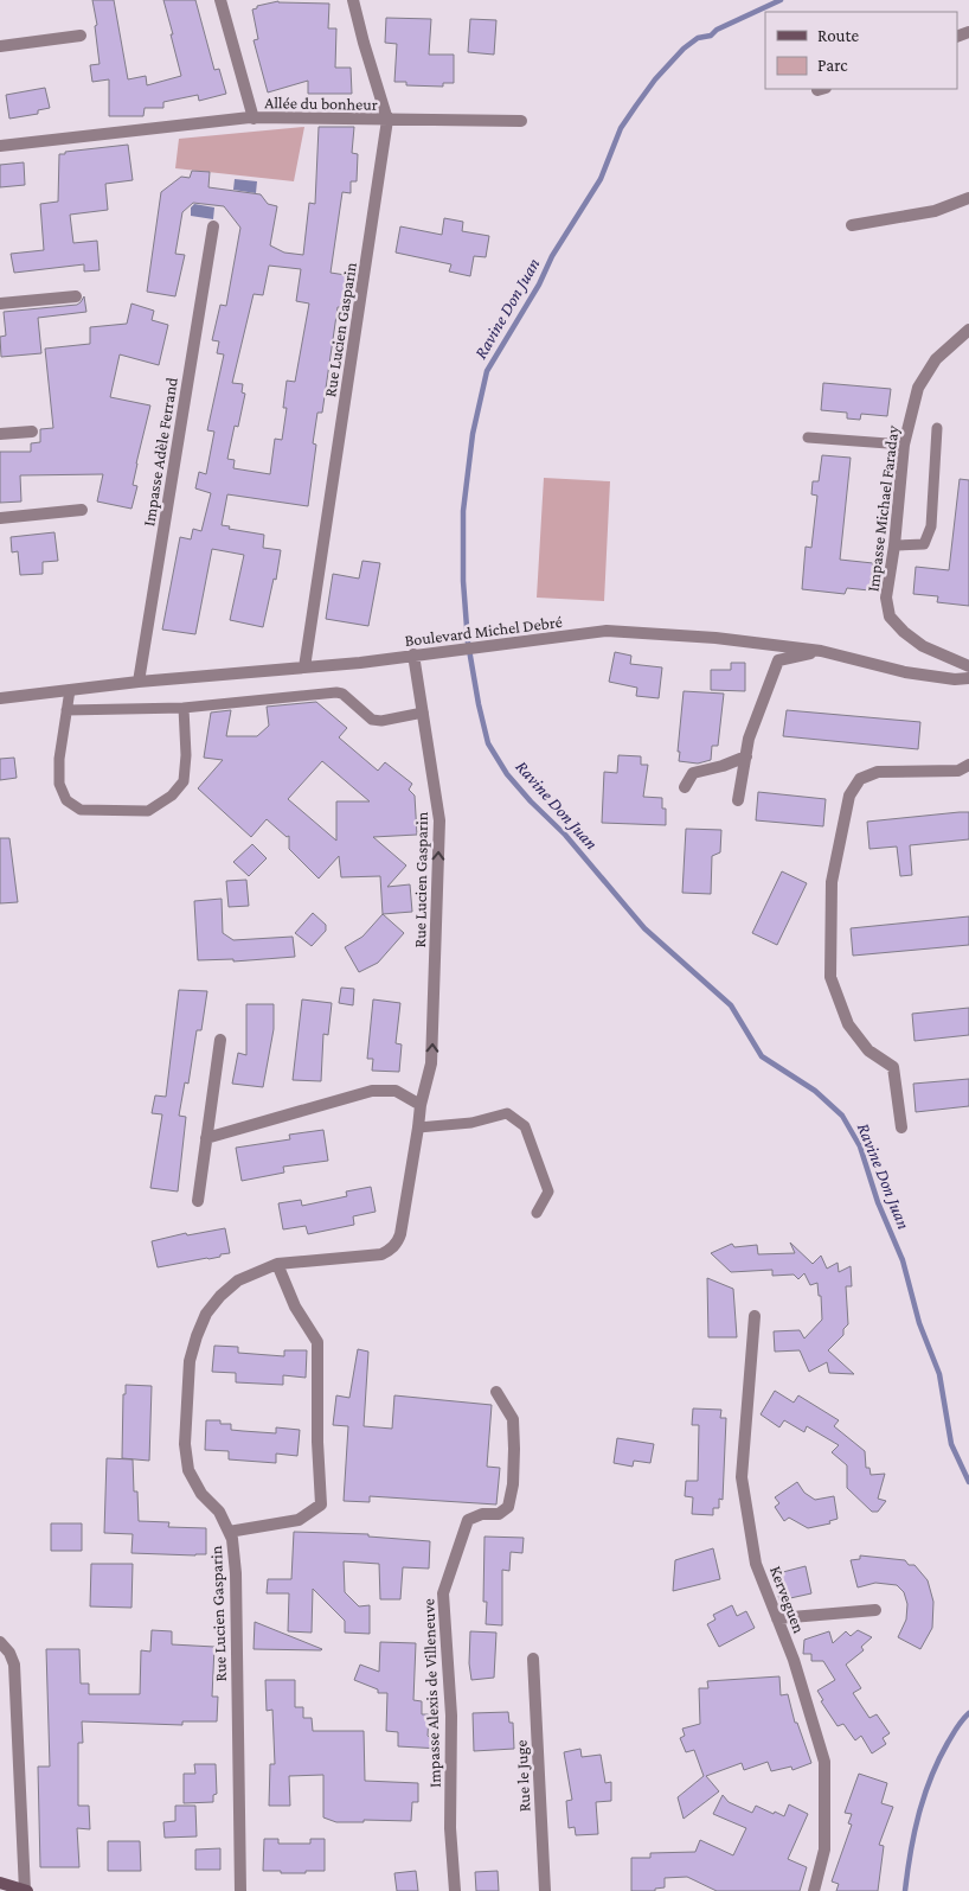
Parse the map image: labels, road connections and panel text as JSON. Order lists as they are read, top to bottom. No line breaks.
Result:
{"streets":{"street":["Allée du bonheur","Rue Lucien Gasparin","Impasse Adèle Ferrand","Impasse Michael Faraday","Boulevard Michel Debré","Kerveguen","Impasse Alexis de Villeneuve","Rue le Juge"]},"crossings":[["Allée du bonheur","Rue Lucien Gasparin"],["Rue Lucien Gasparin","Boulevard Michel Debré"],["Impasse Adèle Ferrand","Boulevard Michel Debré"]],"water":["Ravine Don Juan"],"legend":["Route","Parc"]}
